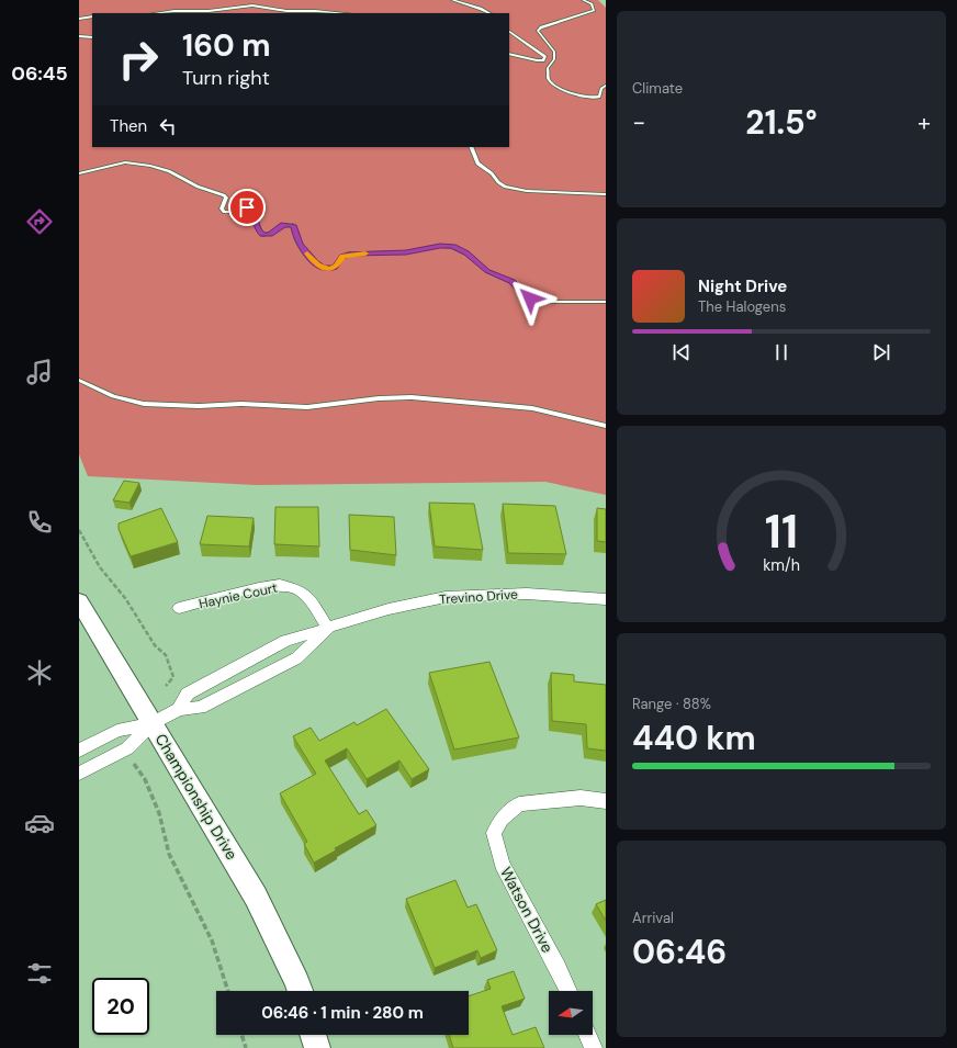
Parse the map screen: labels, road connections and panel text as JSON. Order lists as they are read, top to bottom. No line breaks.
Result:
{"streets":{"street":["Haynie Court","Trevino Drive","Championship Drive","Watson Drive"]},"crossings":[["Haynie Court","Trevino Drive"],["Trevino Drive","Championship Drive"]],"north":"left","page":{"tabs":"06:45","tile":["Climate",["Range · 88%","440 km"],["Arrival","06:46"]],"turn":["160 m","Turn right"],"heat":["−","21.5°","+"],"then":"Then","song":["Night Drive","The Halogens"],"limit":"20","trip":"06:46 · 1 min · 280 m","gauge":["11","km/h"]}}
